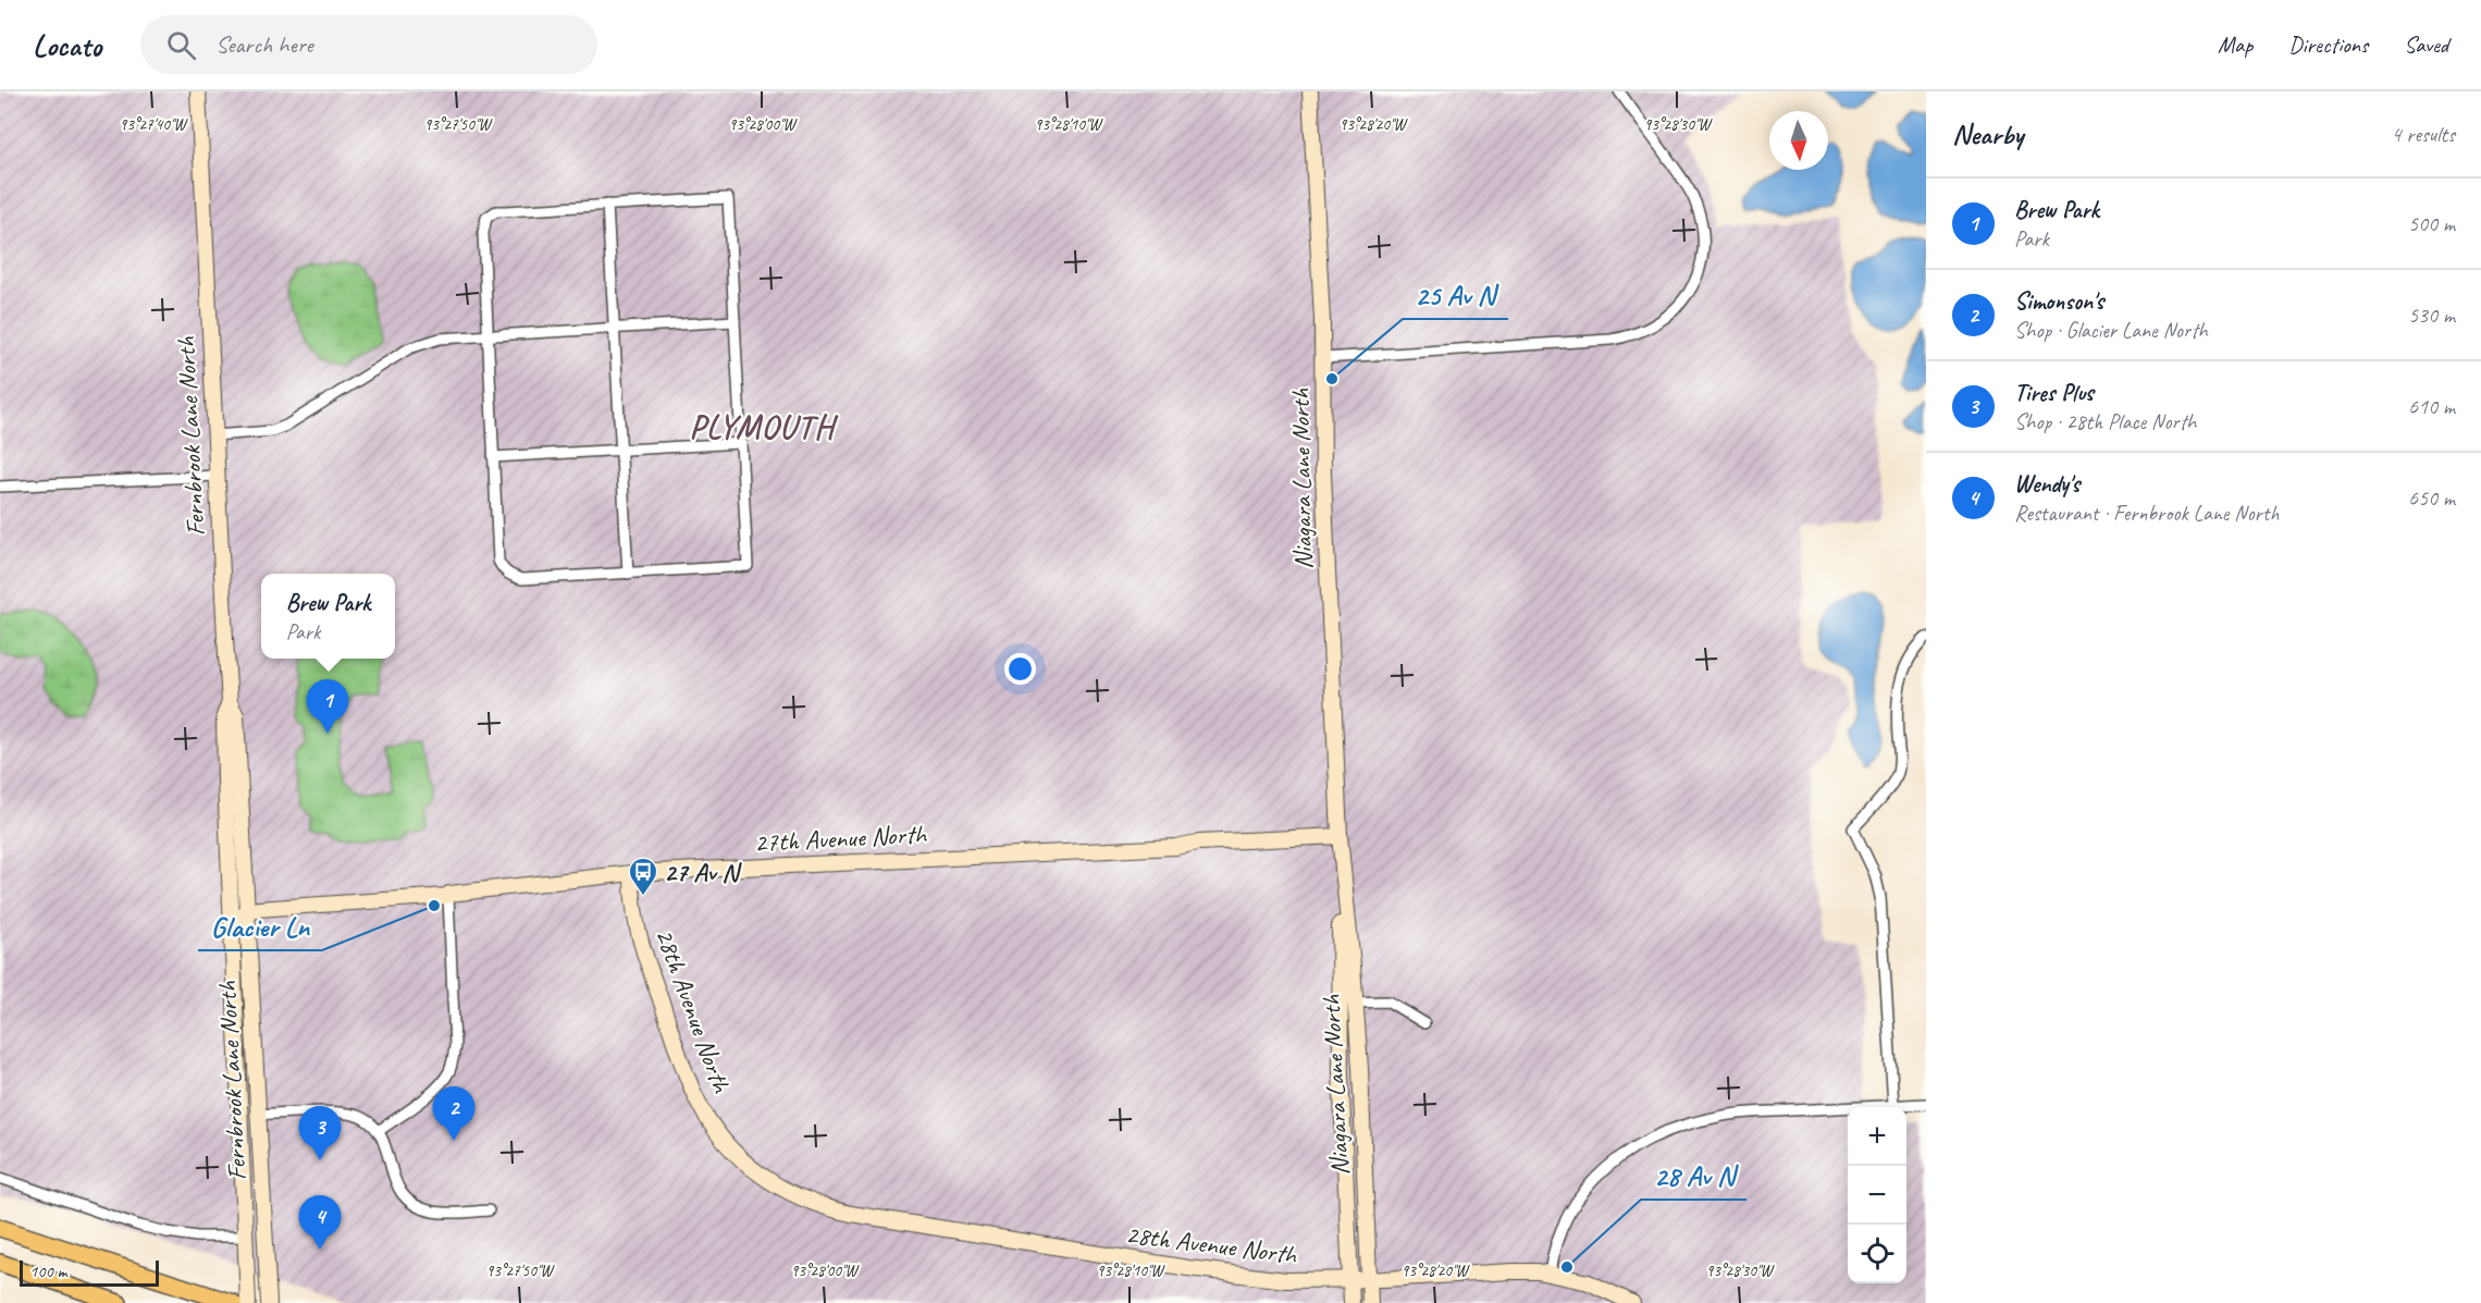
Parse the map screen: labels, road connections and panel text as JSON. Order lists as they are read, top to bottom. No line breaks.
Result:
{"streets":{"street":["Fernbrook Lane North","Niagara Lane North","27th Avenue North","28th Avenue North"]},"crossings":[["Fernbrook Lane North","27th Avenue North"],["Niagara Lane North","27th Avenue North"],["Niagara Lane North","28th Avenue North"],["27th Avenue North","28th Avenue North"]],"districts":["PLYMOUTH"],"places":{"other":["25 Av N","Glacier Ln","28 Av N"],"bus stop":["27 Av N"]},"scale_bar":"100 m","north":"bottom","page":{"header":"Locato","search":"Search here","nav":["Map","Directions","Saved"],"heading":["Nearby","4 results"],"list":[{"mark":"1","name":"Brew Park","note":"Park","value":"500 m"},{"mark":"2","name":"Simonson's","note":"Shop · Glacier Lane North","value":"530 m"},{"mark":"3","name":"Tires Plus","note":"Shop · 28th Place North","value":"610 m"},{"mark":"4","name":"Wendy's","note":"Restaurant · Fernbrook Lane North","value":"650 m"}],"popup":["Brew Park","Park"],"pins":["1","2","3","4"],"map_buttons":["+","−"],"scale":"100 m"},"coordinates":["93°27'40\"W","93°27'50\"W","93°28'00\"W","93°28'10\"W","93°28'20\"W","93°28'30\"W"]}
